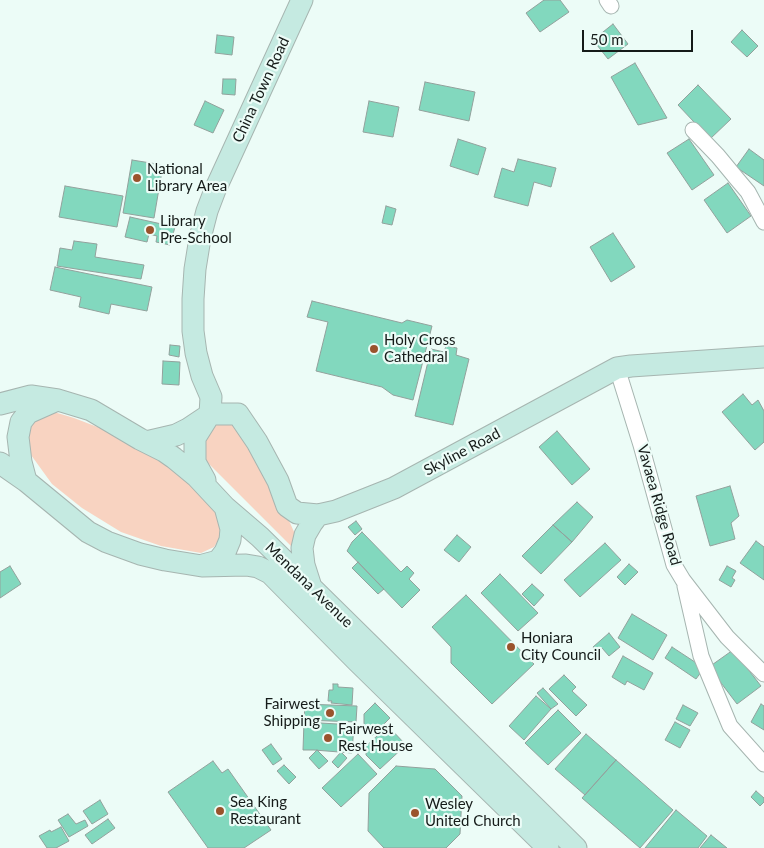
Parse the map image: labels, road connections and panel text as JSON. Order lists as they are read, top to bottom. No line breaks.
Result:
{"streets":{"main road":["China Town Road","Skyline Road","Mendana Avenue"],"street":["Vavaea Ridge Road"]},"crossings":[["China Town Road","Skyline Road"],["Skyline Road","Vavaea Ridge Road"]],"places":["National Library Area","Library Pre-School","Holy Cross Cathedral","Honiara City Council","Fairwest Shipping","Fairwest Rest House","Sea King Restaurant","Wesley United Church"],"scale_bar":"50 m"}
